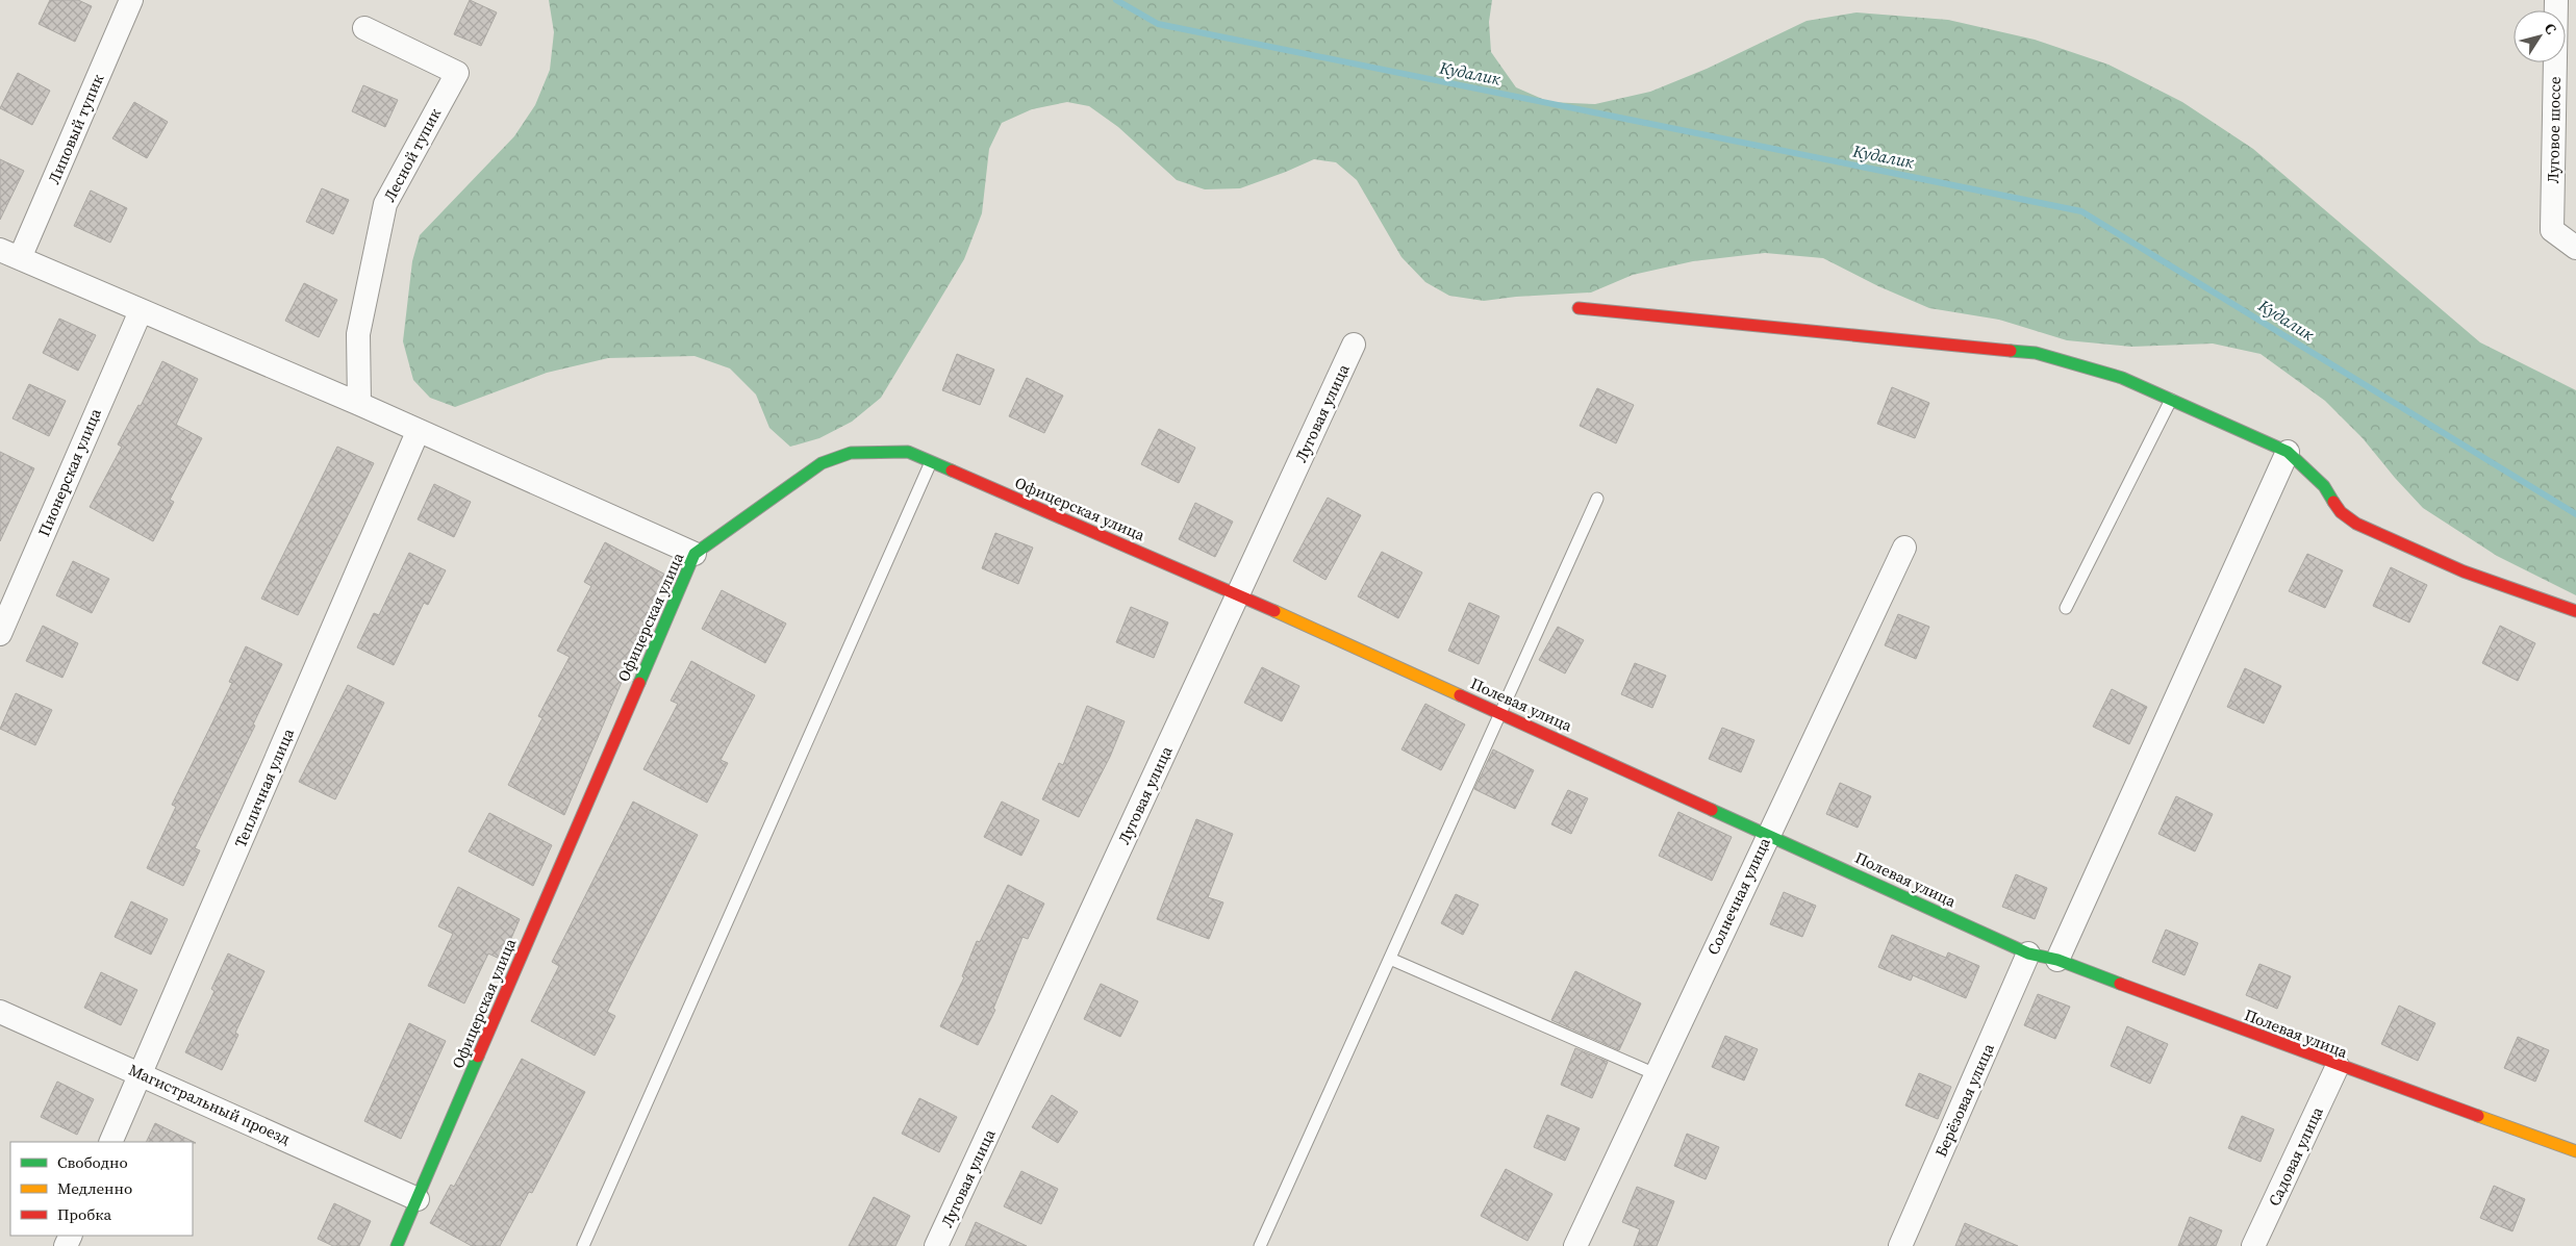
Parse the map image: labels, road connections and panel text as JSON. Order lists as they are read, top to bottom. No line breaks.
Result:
{"streets":{"street":["Липовый тупик","Луговое шоссе","Лесной тупик","Луговая улица","Пионерская улица","Офицерская улица","Полевая улица","Тепличная улица","Солнечная улица","Берёзовая улица","Магистральный проезд","Садовая улица"]},"crossings":[["Луговая улица","Офицерская улица"],["Луговая улица","Полевая улица"],["Офицерская улица","Полевая улица"],["Офицерская улица","Магистральный проезд"],["Полевая улица","Солнечная улица"],["Полевая улица","Берёзовая улица"],["Полевая улица","Садовая улица"],["Тепличная улица","Магистральный проезд"]],"water":["Кудалик"],"legend":["Свободно","Медленно","Пробка"],"north":"top right"}
